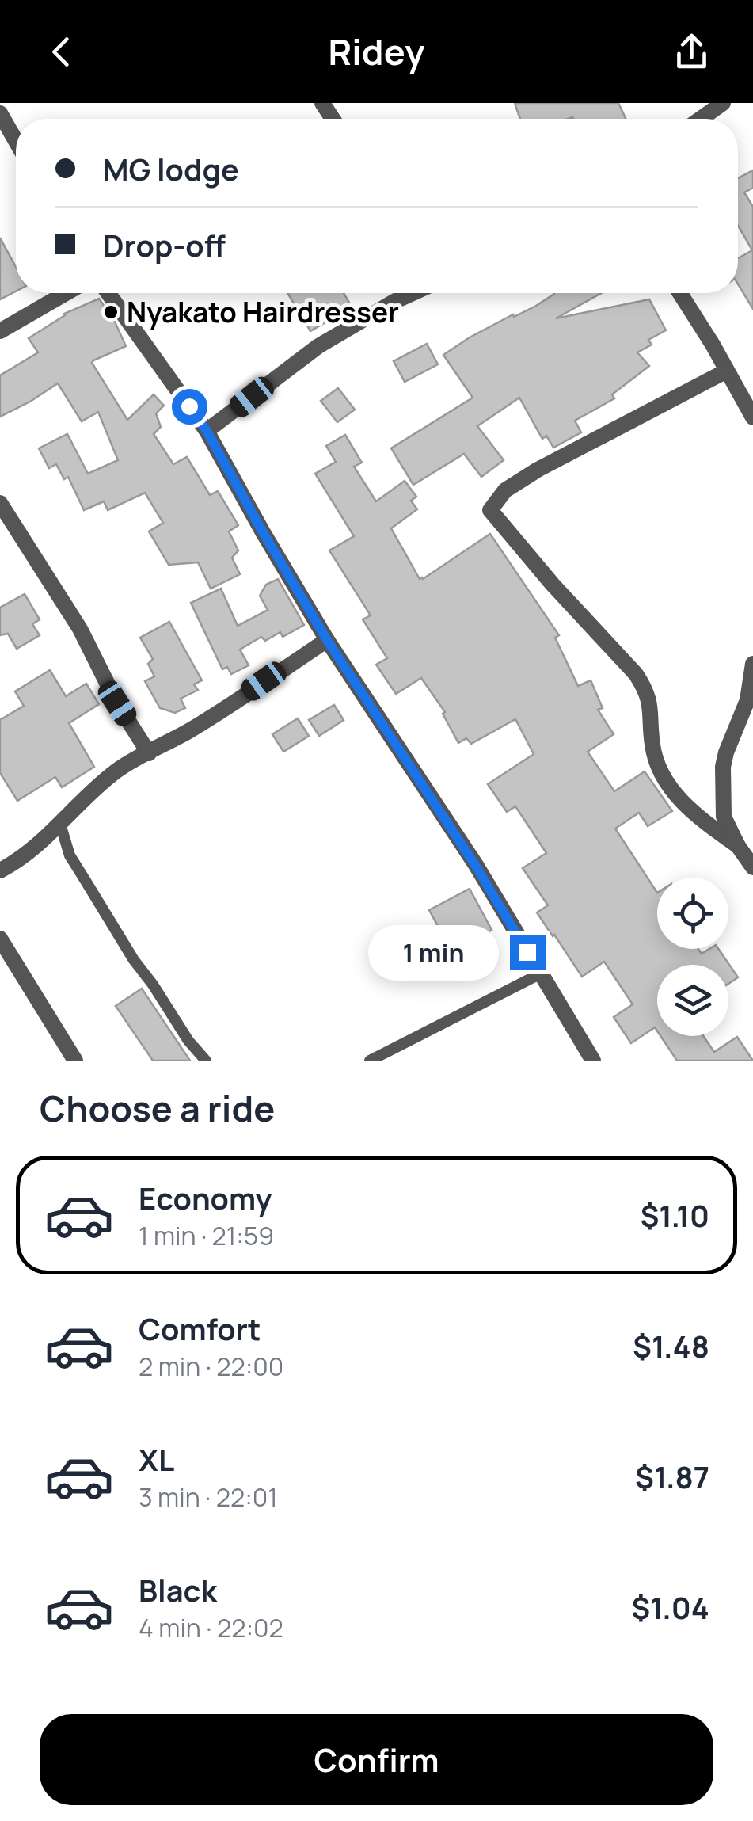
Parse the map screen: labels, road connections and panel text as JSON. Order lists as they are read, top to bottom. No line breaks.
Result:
{"places":["Nyakato Hairdresser"],"page":{"header":"Ridey","banner":["MG lodge","Drop-off"],"bubble":"1 min","heading":"Choose a ride","list":[{"name":"Economy","note":"1 min · 21:59","value":"$1.10"},{"name":"Comfort","note":"2 min · 22:00","value":"$1.48"},{"name":"XL","note":"3 min · 22:01","value":"$1.87"},{"name":"Black","note":"4 min · 22:02","value":"$1.04"}],"buttons":"Confirm"}}
